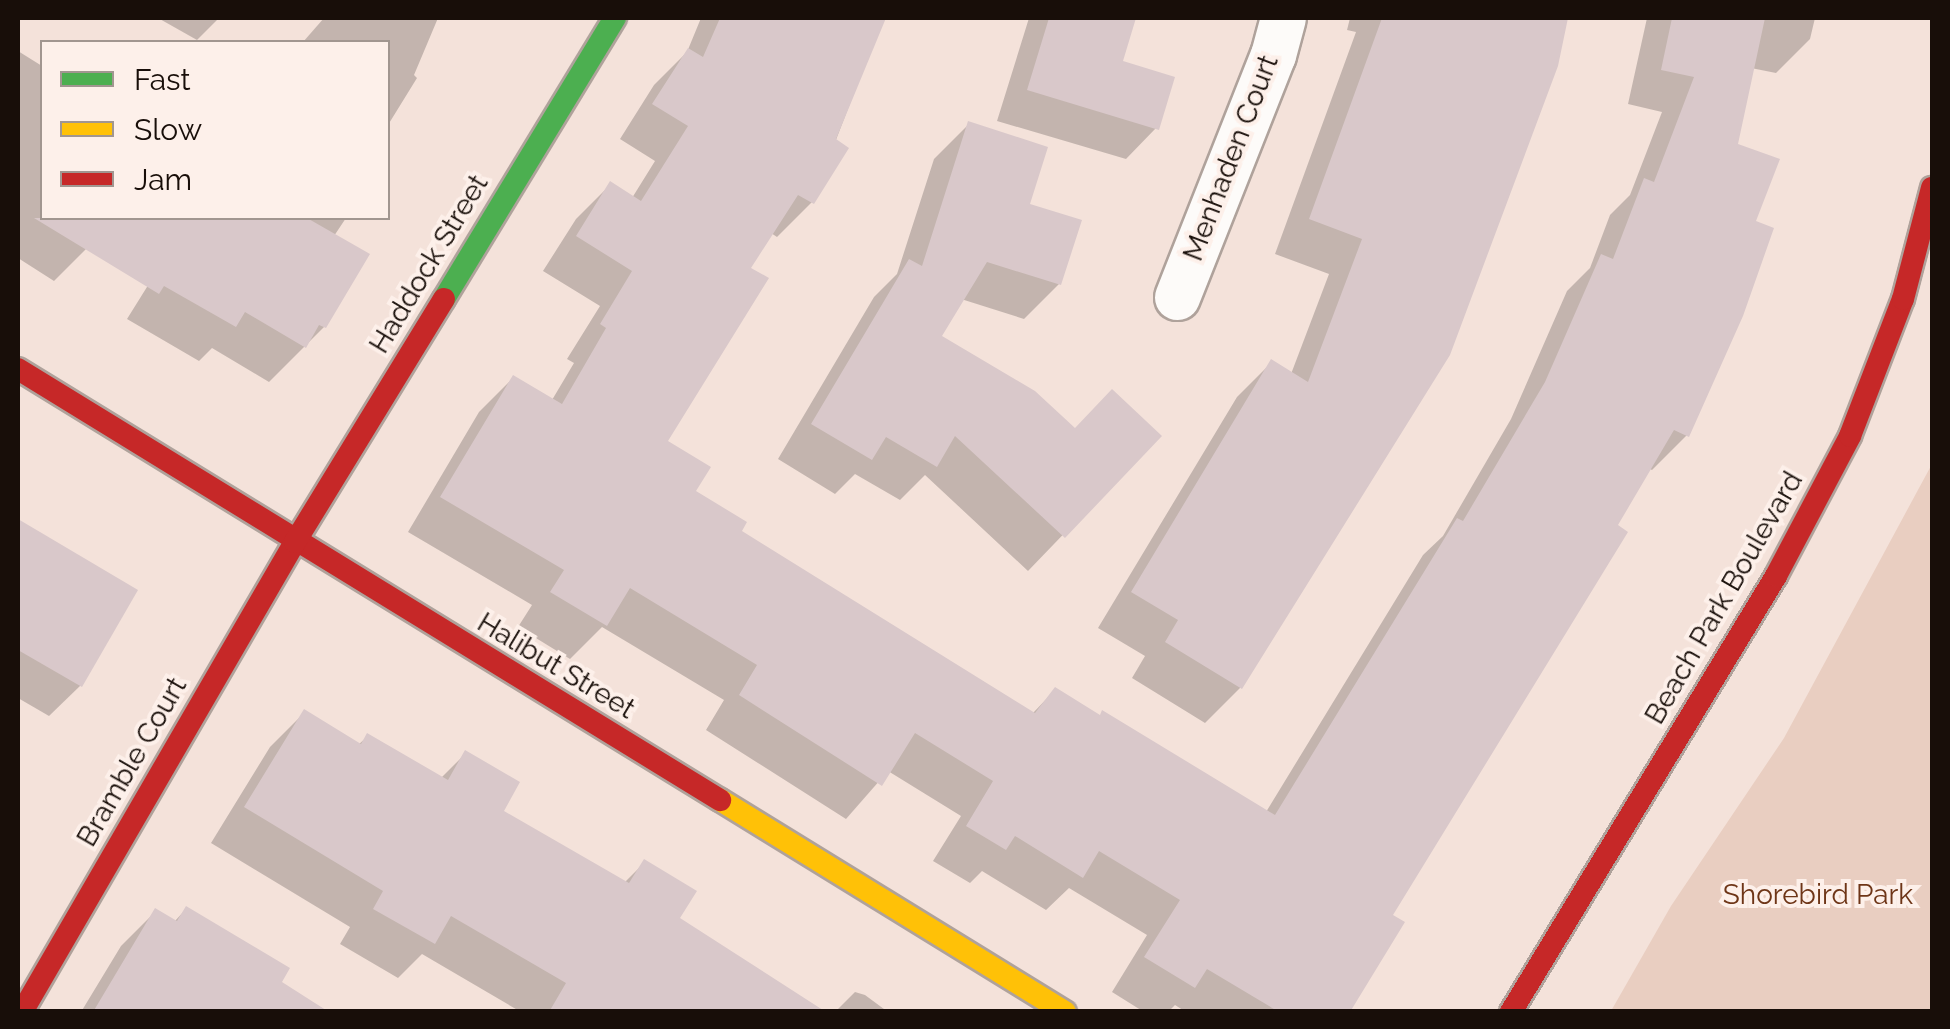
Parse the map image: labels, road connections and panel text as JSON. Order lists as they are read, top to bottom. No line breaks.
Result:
{"streets":{"street":["Menhaden Court","Haddock Street","Beach Park Boulevard","Halibut Street","Bramble Court"]},"crossings":[["Haddock Street","Halibut Street"],["Haddock Street","Bramble Court"],["Halibut Street","Bramble Court"]],"parks":["Shorebird Park"],"legend":["Fast","Slow","Jam"]}
